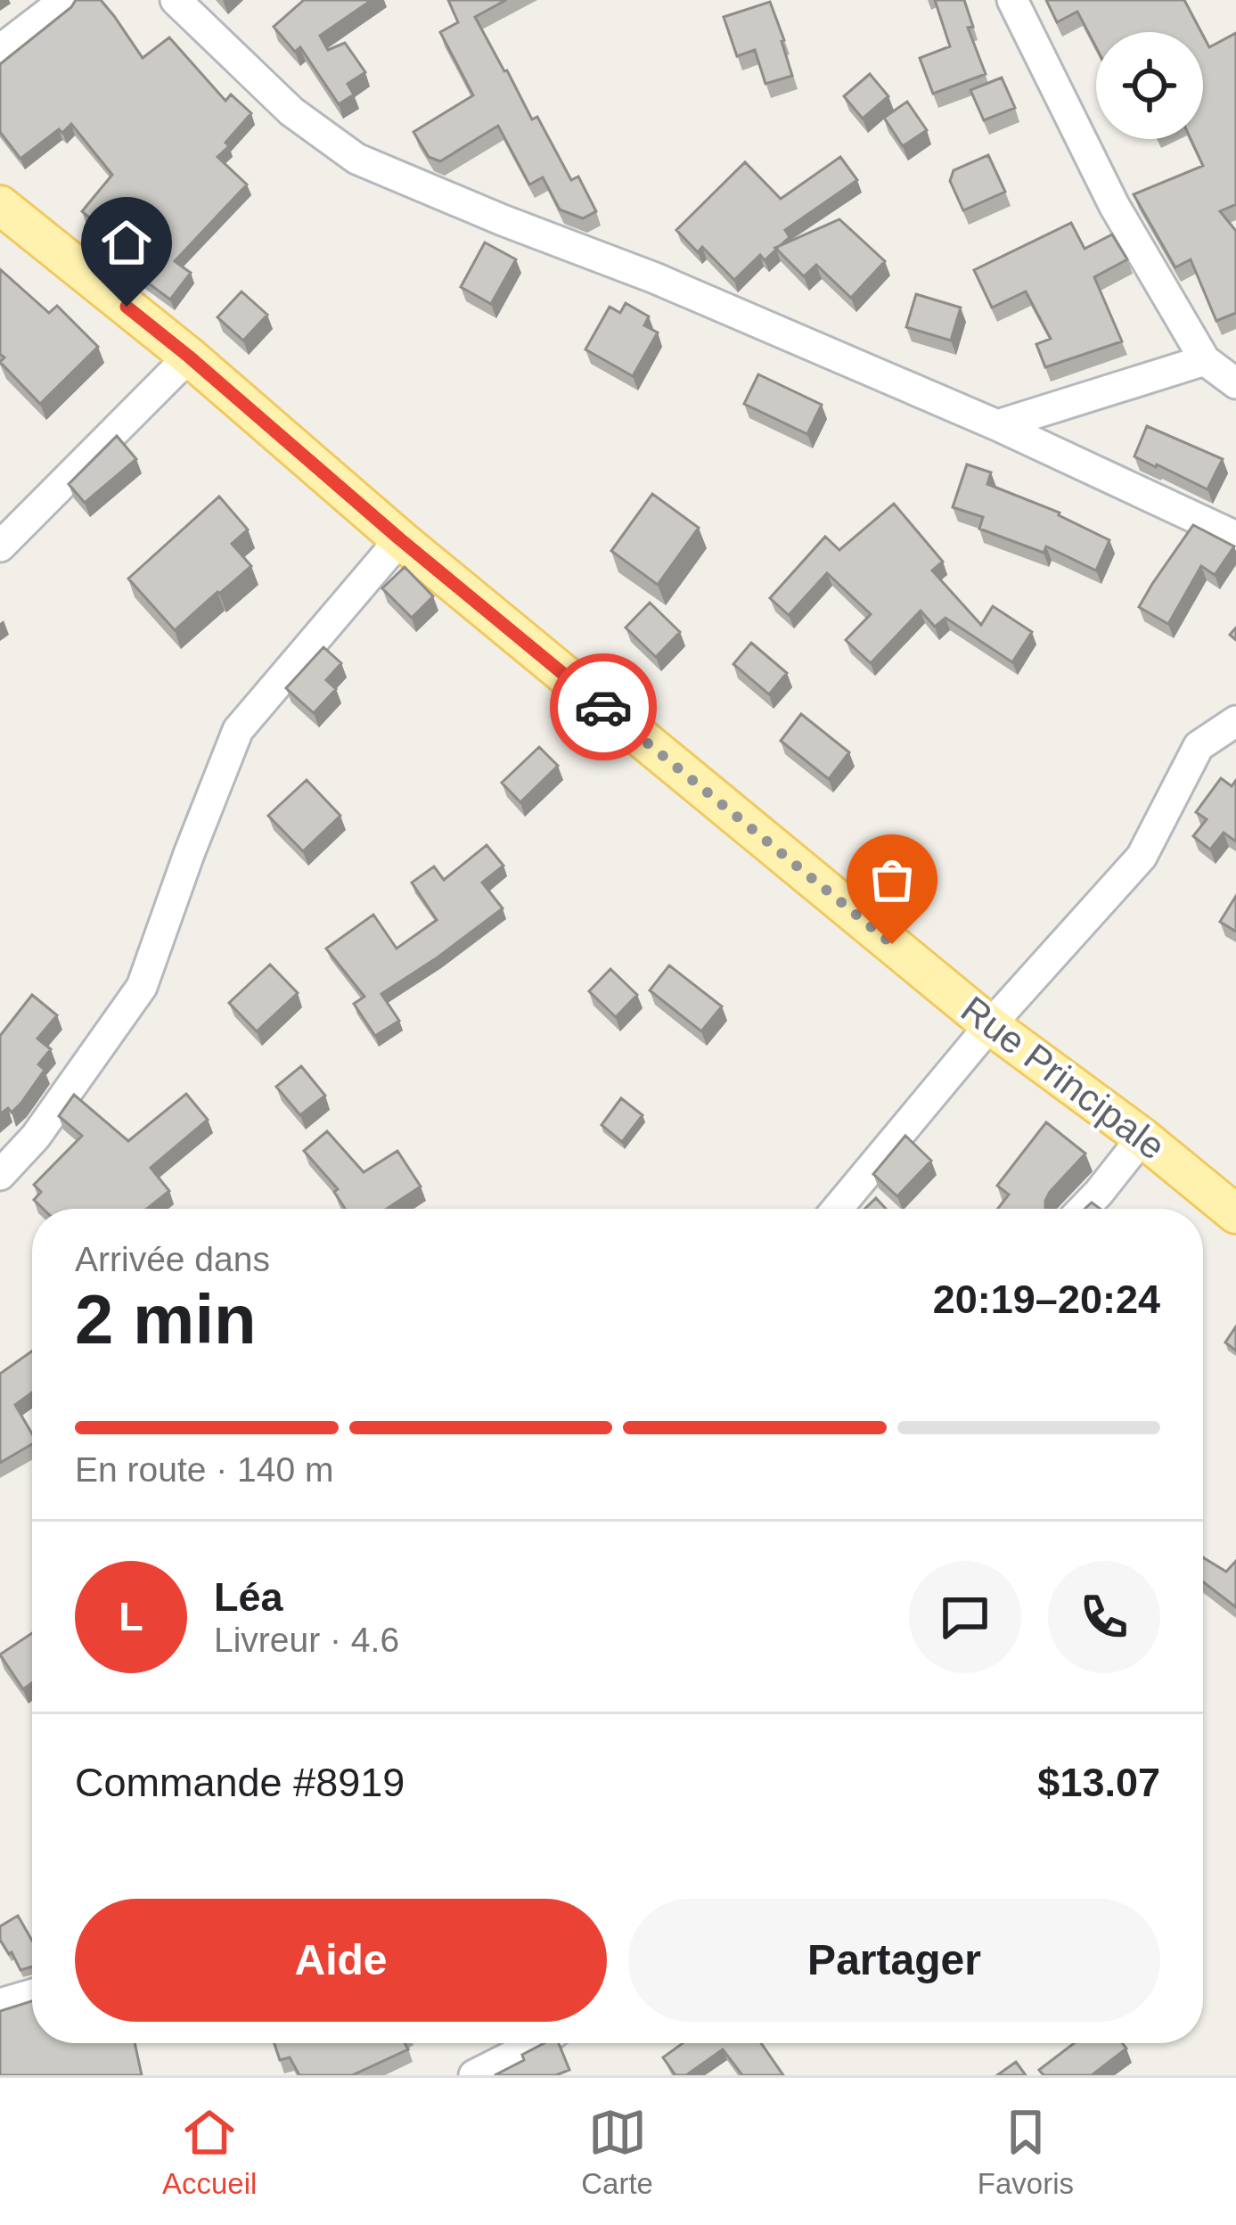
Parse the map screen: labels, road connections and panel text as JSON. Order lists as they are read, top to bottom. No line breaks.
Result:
{"streets":{"main road":["Rue Principale"]},"page":{"heading":["2 min","Arrivée dans","20:19–20:24"],"panel":["Léa","Livreur · 4.6","Commande #8919","$13.07"],"bar":"En route · 140 m","round":"L","buttons":["Aide","Partager"],"tabs":["Accueil","Carte","Favoris"]}}
